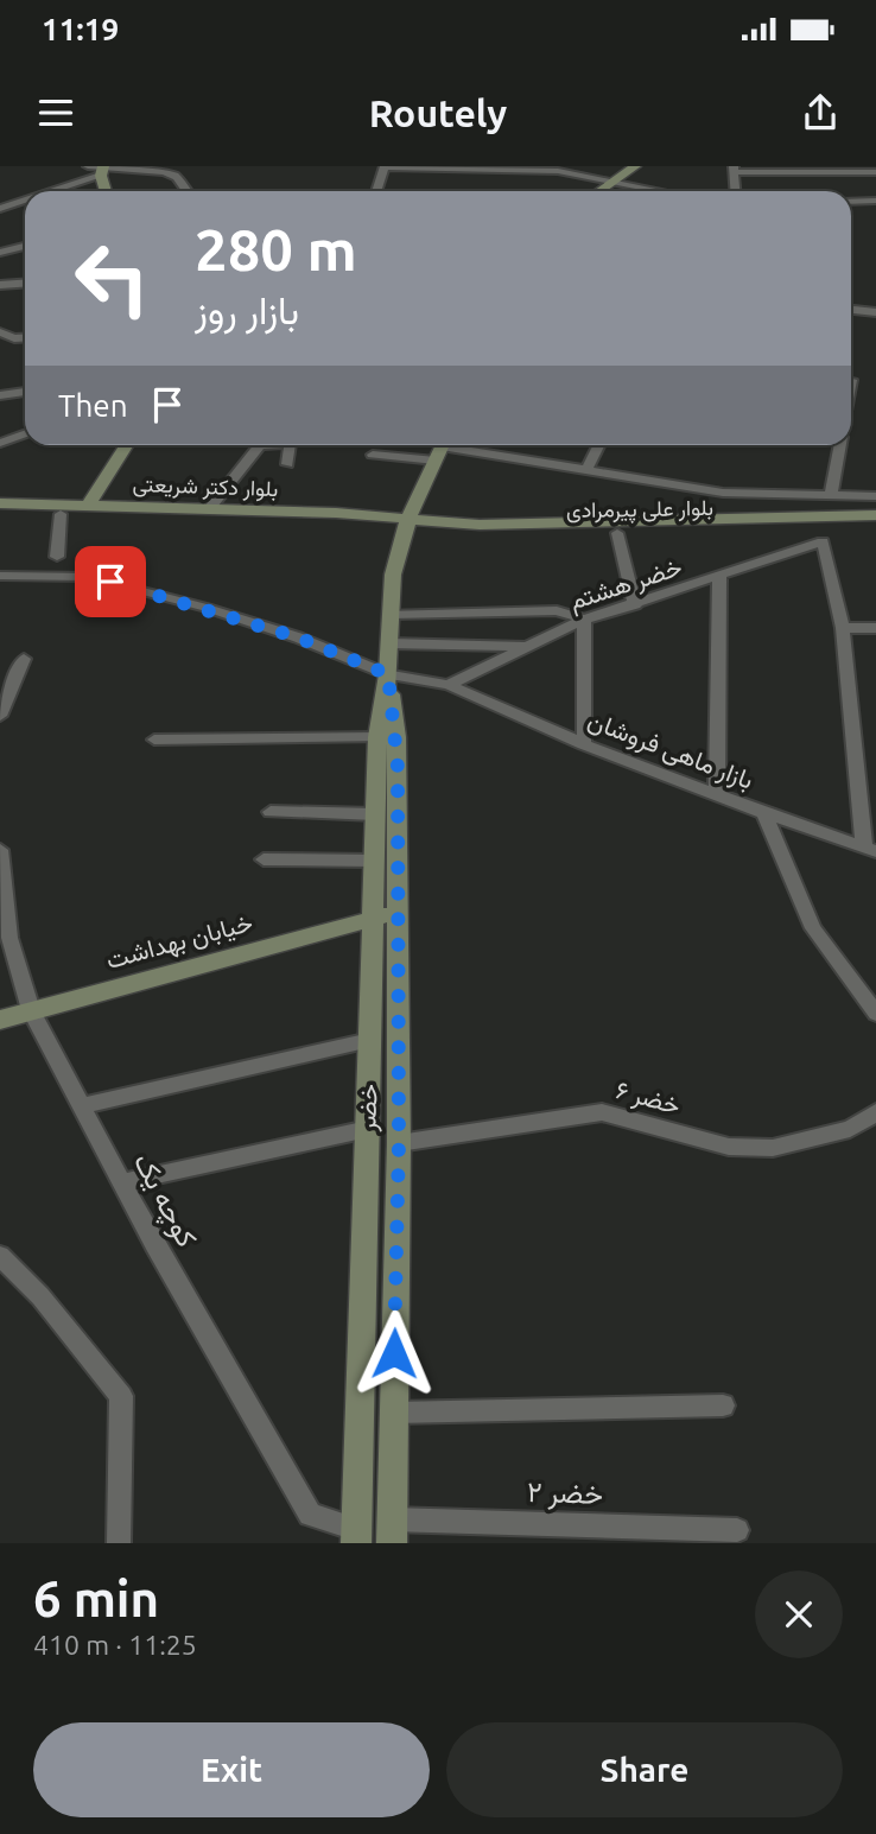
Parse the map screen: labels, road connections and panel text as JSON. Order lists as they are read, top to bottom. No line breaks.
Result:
{"streets":{"main road":["بلوار دکتر شریعتی","بلوار علی پیرمرادی","خیابان بهداشت","خضر"],"street":["خضر هشتم","بازار ماهی فروشان","خضر ۶","کوچه یک","خضر ۲"]},"crossings":[["بلوار دکتر شریعتی","بلوار علی پیرمرادی"],["بلوار دکتر شریعتی","خضر"],["بلوار علی پیرمرادی","خضر"],["خضر هشتم","بازار ماهی فروشان"],["بازار ماهی فروشان","خضر"],["خیابان بهداشت","خضر"],["خیابان بهداشت","کوچه یک"],["خضر ۶","خضر"],["خضر","کوچه یک"],["خضر","خضر ۲"]],"page":{"status":"11:19","header":"Routely","turn":["280 m","بازار روز"],"then":"Then","heading":["6 min","410 m · 11:25"],"buttons":["Exit","Share"]}}
